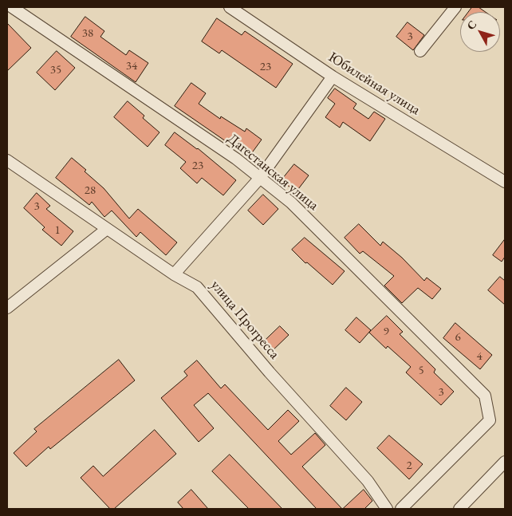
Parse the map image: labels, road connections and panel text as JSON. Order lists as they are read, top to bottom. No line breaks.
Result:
{"streets":{"street":["Юбилейная улица","Дагестанская улица","улица Прогресса"]},"house_numbers":["38","3","34","23","35","23","28","3","1","9","6","4","5","3","2"],"north":"top left"}
